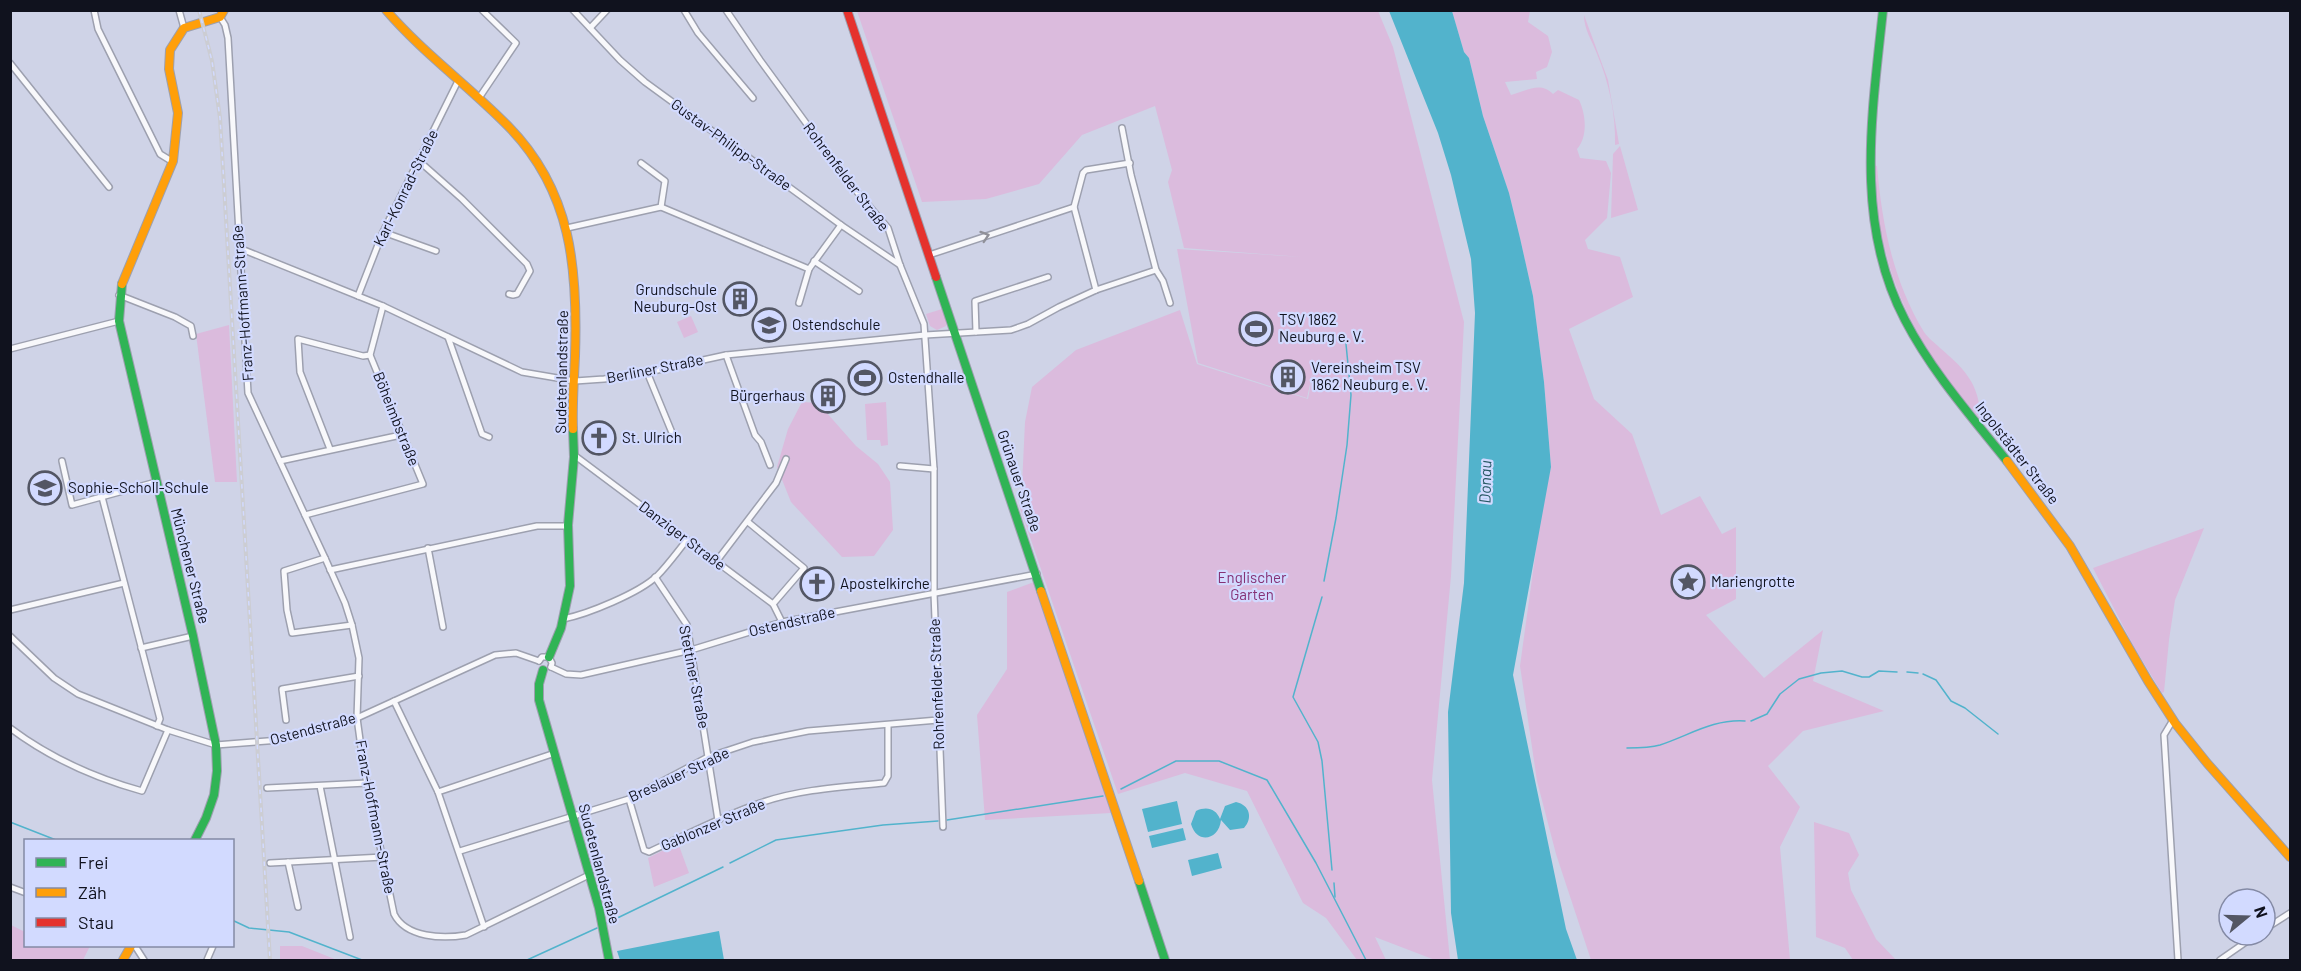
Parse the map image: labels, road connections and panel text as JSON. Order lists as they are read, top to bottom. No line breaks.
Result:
{"streets":{"street":["Gustav-Philipp-Straße","Rohrenfelder Straße","Karl-Konrad-Straße","Franz-Hoffmann-Straße","Berliner Straße","Sudetenlandstraße","Böheimbstraße","Ingolstädter Straße","Grünauer Straße","Danziger Straße","Münchener Straße","Ostendstraße","Stettiner Straße","Breslauer Straße","Gablonzer Straße"]},"crossings":[["Gustav-Philipp-Straße","Rohrenfelder Straße"],["Rohrenfelder Straße","Berliner Straße"],["Rohrenfelder Straße","Ostendstraße"],["Rohrenfelder Straße","Breslauer Straße"],["Karl-Konrad-Straße","Berliner Straße"],["Karl-Konrad-Straße","Sudetenlandstraße"],["Franz-Hoffmann-Straße","Berliner Straße"],["Franz-Hoffmann-Straße","Böheimbstraße"],["Franz-Hoffmann-Straße","Ostendstraße"],["Berliner Straße","Sudetenlandstraße"],["Berliner Straße","Böheimbstraße"],["Berliner Straße","Grünauer Straße"],["Sudetenlandstraße","Danziger Straße"],["Sudetenlandstraße","Ostendstraße"],["Sudetenlandstraße","Breslauer Straße"],["Grünauer Straße","Ostendstraße"],["Danziger Straße","Ostendstraße"],["Münchener Straße","Ostendstraße"],["Ostendstraße","Stettiner Straße"],["Stettiner Straße","Breslauer Straße"],["Stettiner Straße","Gablonzer Straße"],["Breslauer Straße","Gablonzer Straße"]],"water":["Donau"],"parks":["Englischer Garten"],"places":{"building":["Grundschule Neuburg-Ost","Vereinsheim TSV 1862 Neuburg e. V.","Bürgerhaus"],"school or university":["Ostendschule","Sophie-Scholl-Schule"],"sports":["TSV 1862 Neuburg e. V.","Ostendhalle"],"church":["St. Ulrich","Apostelkirche"],"place":["Mariengrotte"]},"legend":["Frei","Zäh","Stau"],"north":"right"}
